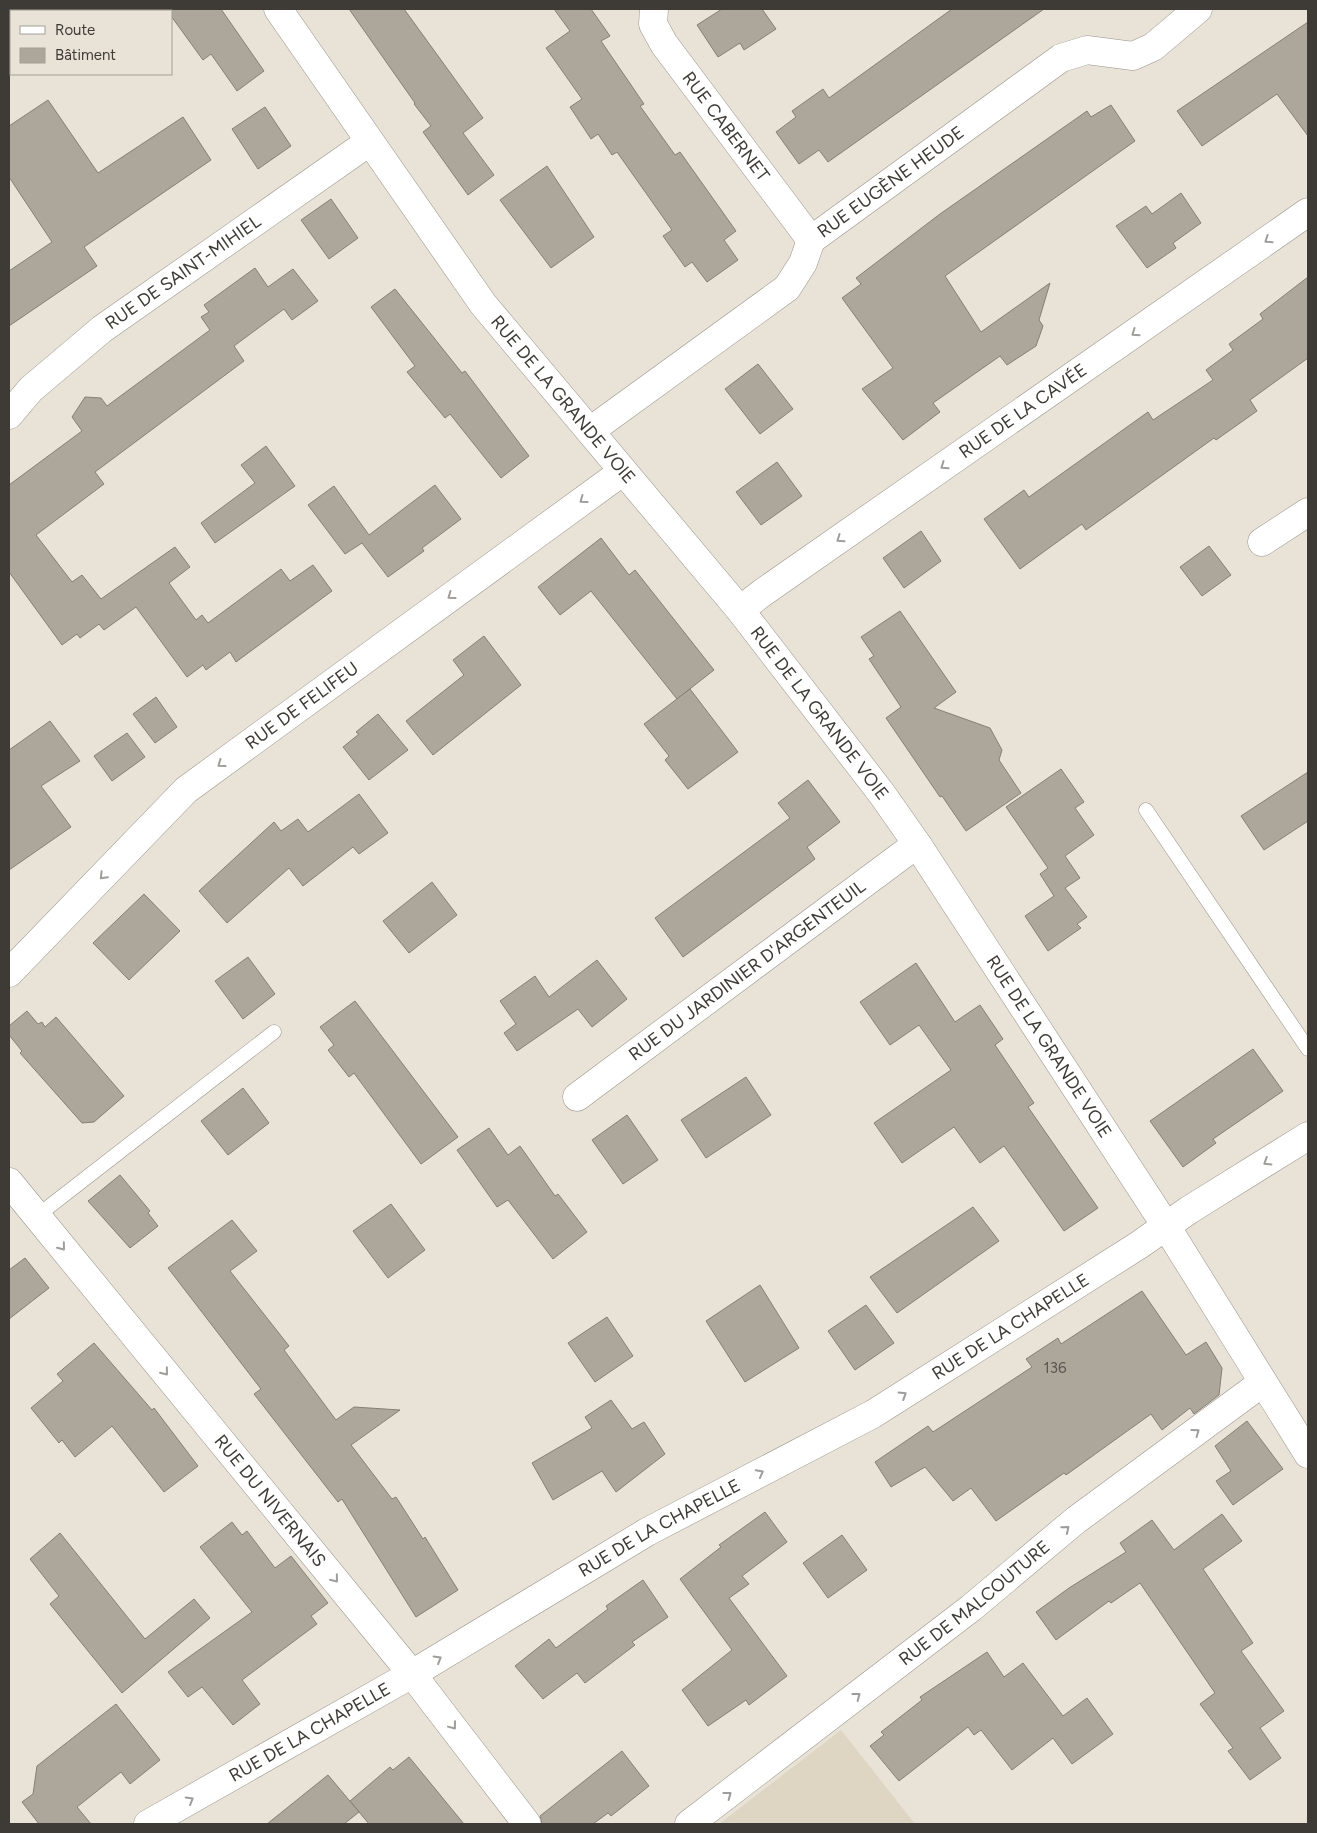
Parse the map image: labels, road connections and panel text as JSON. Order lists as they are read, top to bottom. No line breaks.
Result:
{"streets":{"street":["RUE CABERNET","RUE EUGÈNE HEUDE","RUE DE SAINT-MIHIEL","RUE DE LA GRANDE VOIE","RUE DE LA CAVÉE","RUE DE FELIFEU","RUE DU JARDINIER D'ARGENTEUIL","RUE DE LA CHAPELLE","RUE DU NIVERNAIS","RUE DE MALCOUTURE"]},"crossings":[["RUE CABERNET","RUE EUGÈNE HEUDE"],["RUE EUGÈNE HEUDE","RUE DE LA GRANDE VOIE"],["RUE DE SAINT-MIHIEL","RUE DE LA GRANDE VOIE"],["RUE DE LA GRANDE VOIE","RUE DE LA CAVÉE"],["RUE DE LA GRANDE VOIE","RUE DE FELIFEU"],["RUE DE LA GRANDE VOIE","RUE DU JARDINIER D'ARGENTEUIL"],["RUE DE LA GRANDE VOIE","RUE DE LA CHAPELLE"],["RUE DE LA GRANDE VOIE","RUE DE MALCOUTURE"],["RUE DE LA CHAPELLE","RUE DU NIVERNAIS"]],"one_way":["RUE DE LA CAVÉE","RUE DE FELIFEU","RUE DU NIVERNAIS","RUE DE MALCOUTURE"],"house_numbers":["136"],"legend":["Route","Bâtiment"]}
